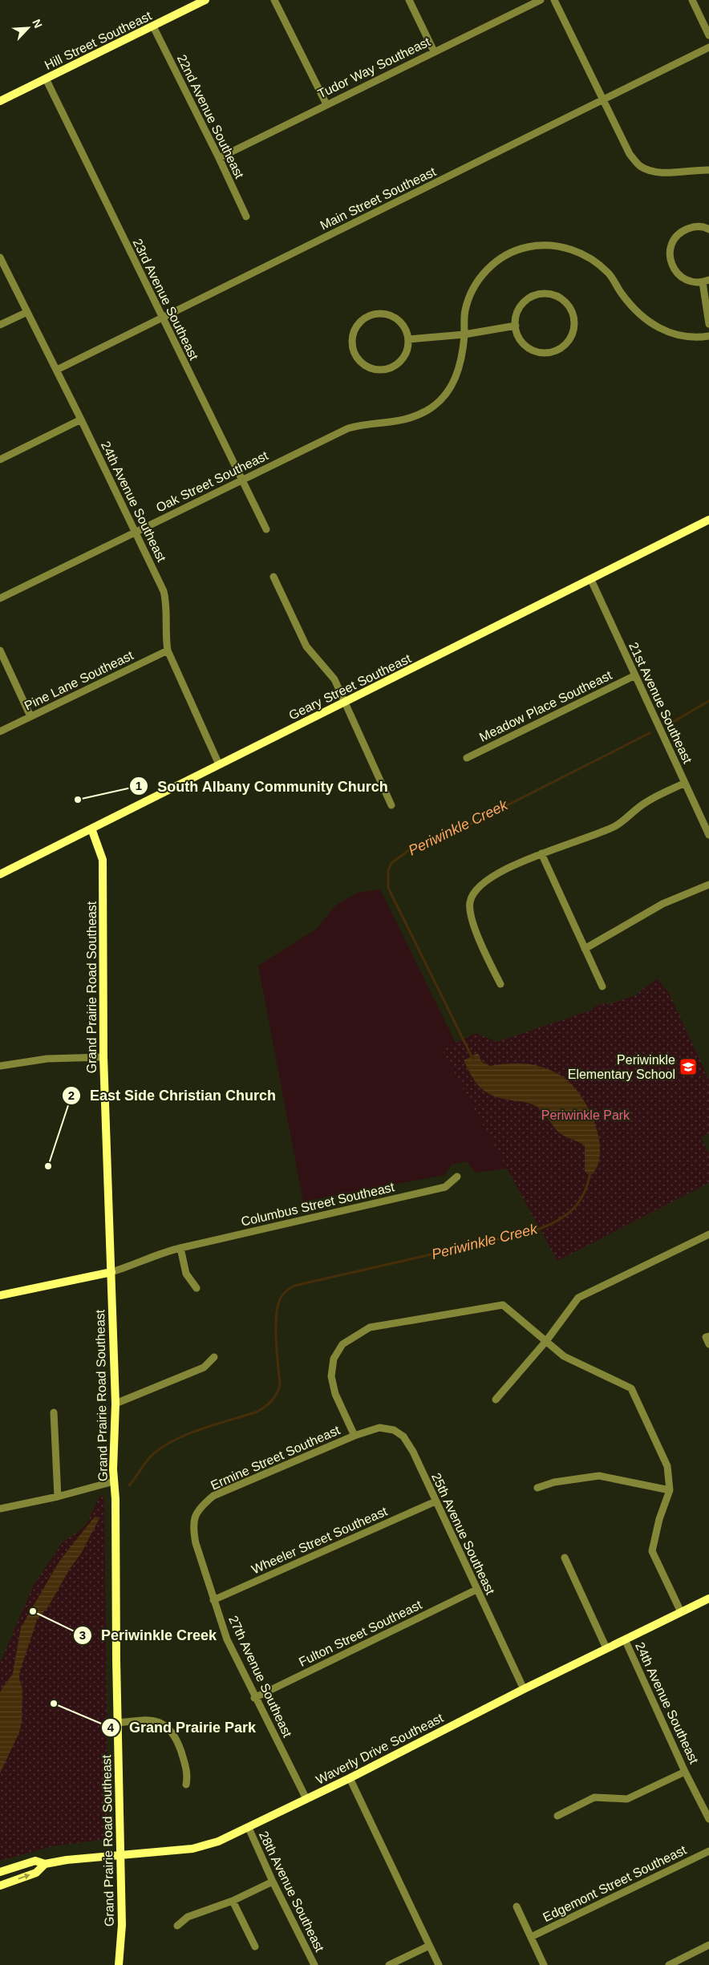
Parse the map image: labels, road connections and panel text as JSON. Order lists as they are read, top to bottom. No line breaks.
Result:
{"streets":{"main road":["Hill Street Southeast","Geary Street Southeast","Grand Prairie Road Southeast","Columbus Street Southeast","Waverly Drive Southeast"],"street":["Tudor Way Southeast","22nd Avenue Southeast","Main Street Southeast","23rd Avenue Southeast","Oak Street Southeast","24th Avenue Southeast","Pine Lane Southeast","21st Avenue Southeast","Meadow Place Southeast","Ermine Street Southeast","25th Avenue Southeast","Wheeler Street Southeast","Fulton Street Southeast","27th Avenue Southeast","Edgemont Street Southeast","28th Avenue Southeast"]},"crossings":[["Hill Street Southeast","22nd Avenue Southeast"],["Hill Street Southeast","23rd Avenue Southeast"],["Tudor Way Southeast","22nd Avenue Southeast"],["Main Street Southeast","23rd Avenue Southeast"],["Main Street Southeast","24th Avenue Southeast"],["23rd Avenue Southeast","Oak Street Southeast"],["Oak Street Southeast","24th Avenue Southeast"],["24th Avenue Southeast","Pine Lane Southeast"],["24th Avenue Southeast","Geary Street Southeast"],["24th Avenue Southeast","Waverly Drive Southeast"],["Geary Street Southeast","21st Avenue Southeast"],["Geary Street Southeast","Grand Prairie Road Southeast"],["21st Avenue Southeast","Meadow Place Southeast"],["Grand Prairie Road Southeast","Columbus Street Southeast"],["Grand Prairie Road Southeast","Waverly Drive Southeast"],["Ermine Street Southeast","25th Avenue Southeast"],["Ermine Street Southeast","27th Avenue Southeast"],["25th Avenue Southeast","Wheeler Street Southeast"],["25th Avenue Southeast","Fulton Street Southeast"],["25th Avenue Southeast","Waverly Drive Southeast"],["Wheeler Street Southeast","27th Avenue Southeast"],["Fulton Street Southeast","27th Avenue Southeast"],["27th Avenue Southeast","Waverly Drive Southeast"],["Waverly Drive Southeast","28th Avenue Southeast"]],"water":["Periwinkle Creek"],"parks":["Periwinkle Park"],"places":{"other":["South Albany Community Church","East Side Christian Church","Periwinkle Creek","Grand Prairie Park"],"school or university":["Periwinkle Elementary School"]},"north":"top right"}
